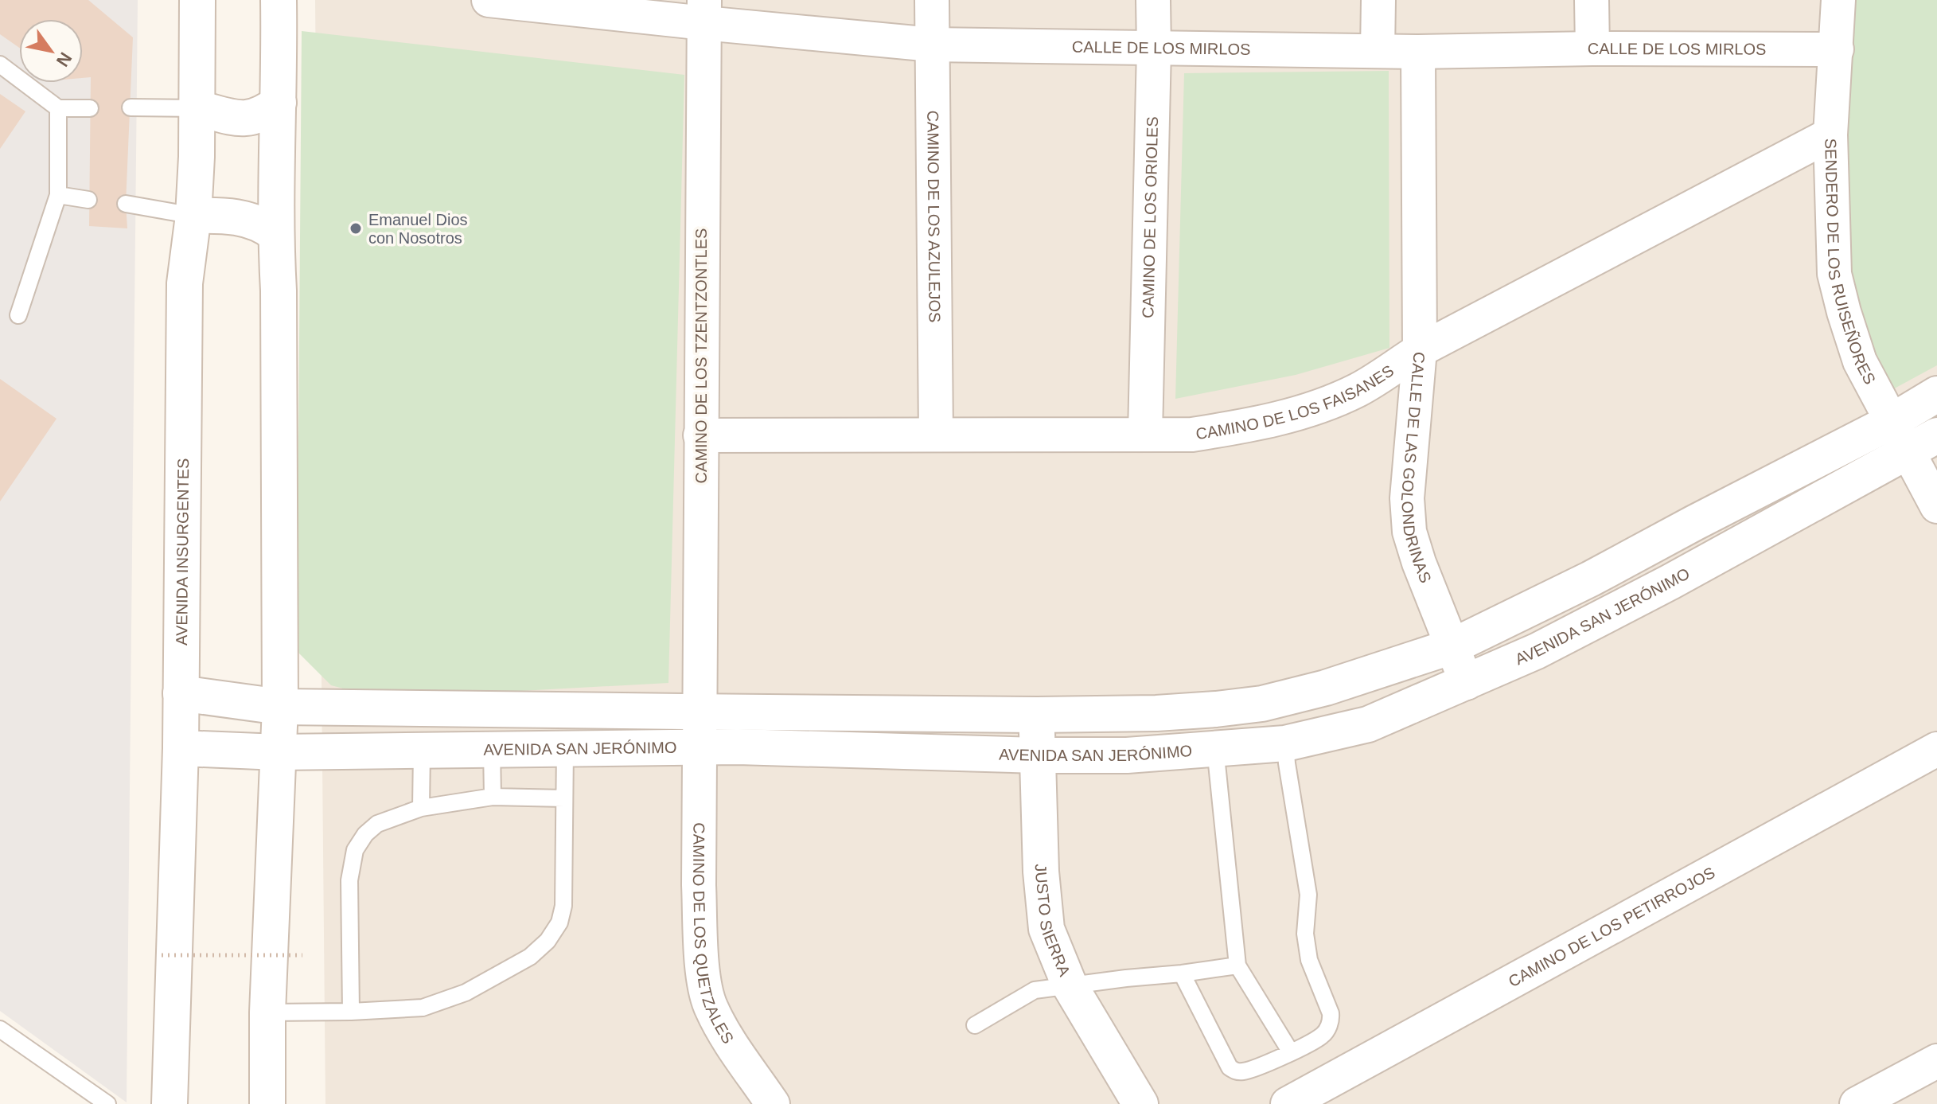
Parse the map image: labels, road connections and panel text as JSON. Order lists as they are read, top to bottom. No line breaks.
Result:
{"streets":{"street":["CALLE DE LOS MIRLOS","CAMINO DE LOS AZULEJOS","CAMINO DE LOS ORIOLES","SENDERO DE LOS RUISEÑORES","CAMINO DE LOS TZENTZONTLES","CAMINO DE LOS FAISANES","CALLE DE LAS GOLONDRINAS","AVENIDA INSURGENTES","AVENIDA SAN JERÓNIMO","JUSTO SIERRA","CAMINO DE LOS PETIRROJOS","CAMINO DE LOS QUETZALES"]},"crossings":[["CALLE DE LOS MIRLOS","CAMINO DE LOS AZULEJOS"],["CALLE DE LOS MIRLOS","CAMINO DE LOS ORIOLES"],["CALLE DE LOS MIRLOS","SENDERO DE LOS RUISEÑORES"],["CALLE DE LOS MIRLOS","CAMINO DE LOS TZENTZONTLES"],["CALLE DE LOS MIRLOS","CALLE DE LAS GOLONDRINAS"],["CAMINO DE LOS AZULEJOS","CAMINO DE LOS FAISANES"],["CAMINO DE LOS ORIOLES","CAMINO DE LOS FAISANES"],["SENDERO DE LOS RUISEÑORES","CAMINO DE LOS FAISANES"],["SENDERO DE LOS RUISEÑORES","AVENIDA SAN JERÓNIMO"],["CAMINO DE LOS TZENTZONTLES","CAMINO DE LOS FAISANES"],["CAMINO DE LOS TZENTZONTLES","AVENIDA SAN JERÓNIMO"],["CAMINO DE LOS TZENTZONTLES","CAMINO DE LOS QUETZALES"],["CAMINO DE LOS FAISANES","CALLE DE LAS GOLONDRINAS"],["CALLE DE LAS GOLONDRINAS","AVENIDA SAN JERÓNIMO"],["AVENIDA INSURGENTES","AVENIDA SAN JERÓNIMO"],["AVENIDA SAN JERÓNIMO","JUSTO SIERRA"],["AVENIDA SAN JERÓNIMO","CAMINO DE LOS QUETZALES"]],"places":["Emanuel Dios con Nosotros"],"north":"bottom right"}
